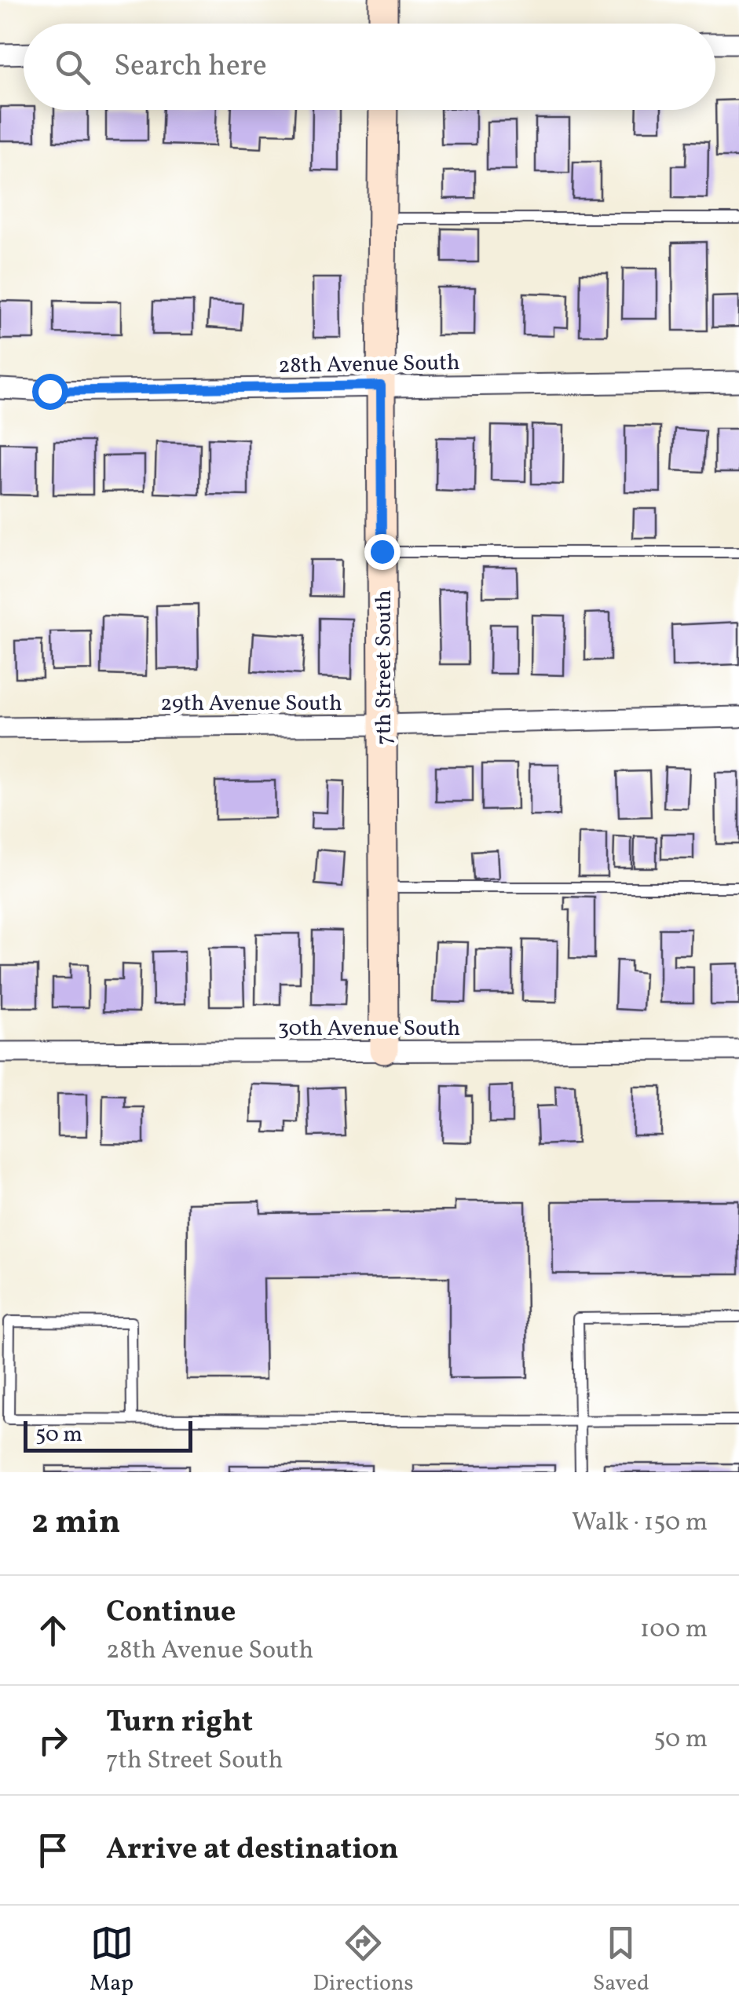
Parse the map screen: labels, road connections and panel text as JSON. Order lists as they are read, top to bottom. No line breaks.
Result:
{"streets":{"street":["28th Avenue South","7th Street South","29th Avenue South","30th Avenue South"]},"crossings":[["28th Avenue South","7th Street South"],["7th Street South","29th Avenue South"],["7th Street South","30th Avenue South"]],"scale_bar":"50 m","page":{"search":"Search here","scale":"50 m","heading":["2 min","Walk · 150 m"],"list":[["Continue","28th Avenue South","100 m"],["Turn right","7th Street South","50 m"],"Arrive at destination"],"nav":["Map","Directions","Saved"]}}
